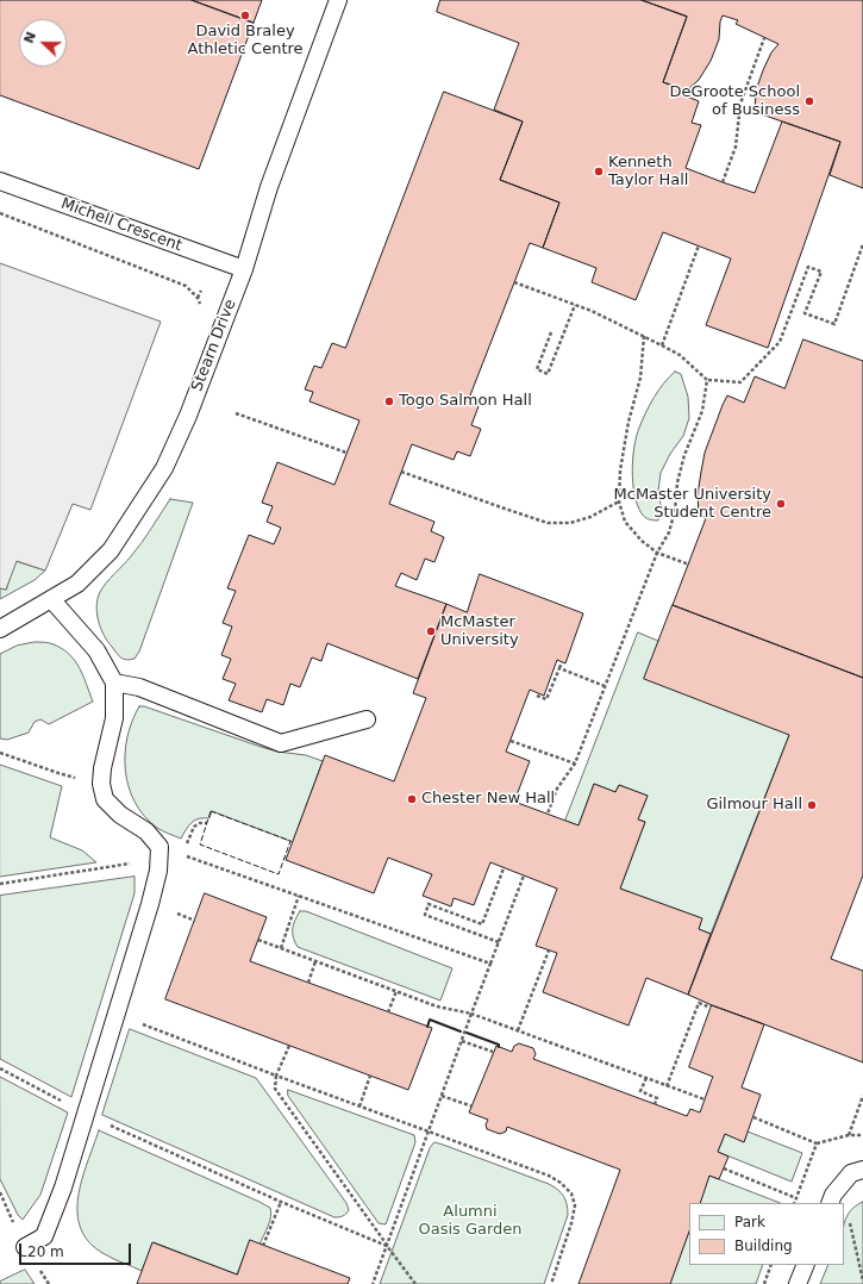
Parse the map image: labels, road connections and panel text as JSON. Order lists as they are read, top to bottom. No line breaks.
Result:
{"streets":{"lane":["Michell Crescent","Stearn Drive"]},"crossings":[["Michell Crescent","Stearn Drive"]],"parks":["Alumni Oasis Garden"],"places":["David Braley Athletic Centre","DeGroote School of Business","Kenneth Taylor Hall","Togo Salmon Hall","McMaster University Student Centre","McMaster University","Chester New Hall","Gilmour Hall"],"legend":["Park","Building"],"scale_bar":"20 m","north":"left"}
